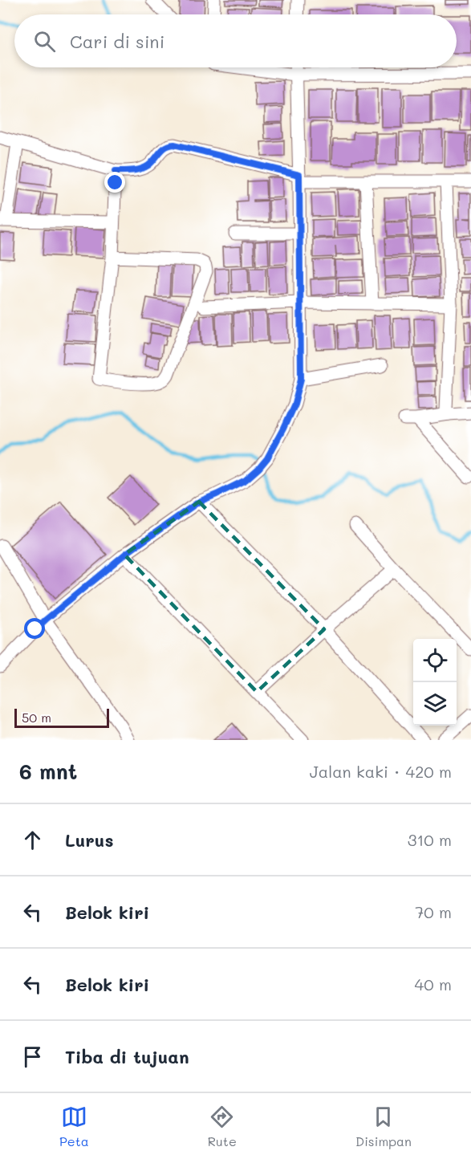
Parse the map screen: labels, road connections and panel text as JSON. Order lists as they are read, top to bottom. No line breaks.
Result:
{"scale_bar":"50 m","page":{"search":"Cari di sini","scale":"50 m","heading":["6 mnt","Jalan kaki · 420 m"],"list":[["Lurus","310 m"],["Belok kiri","70 m"],["Belok kiri","40 m"],"Tiba di tujuan"],"nav":["Peta","Rute","Disimpan"]}}
